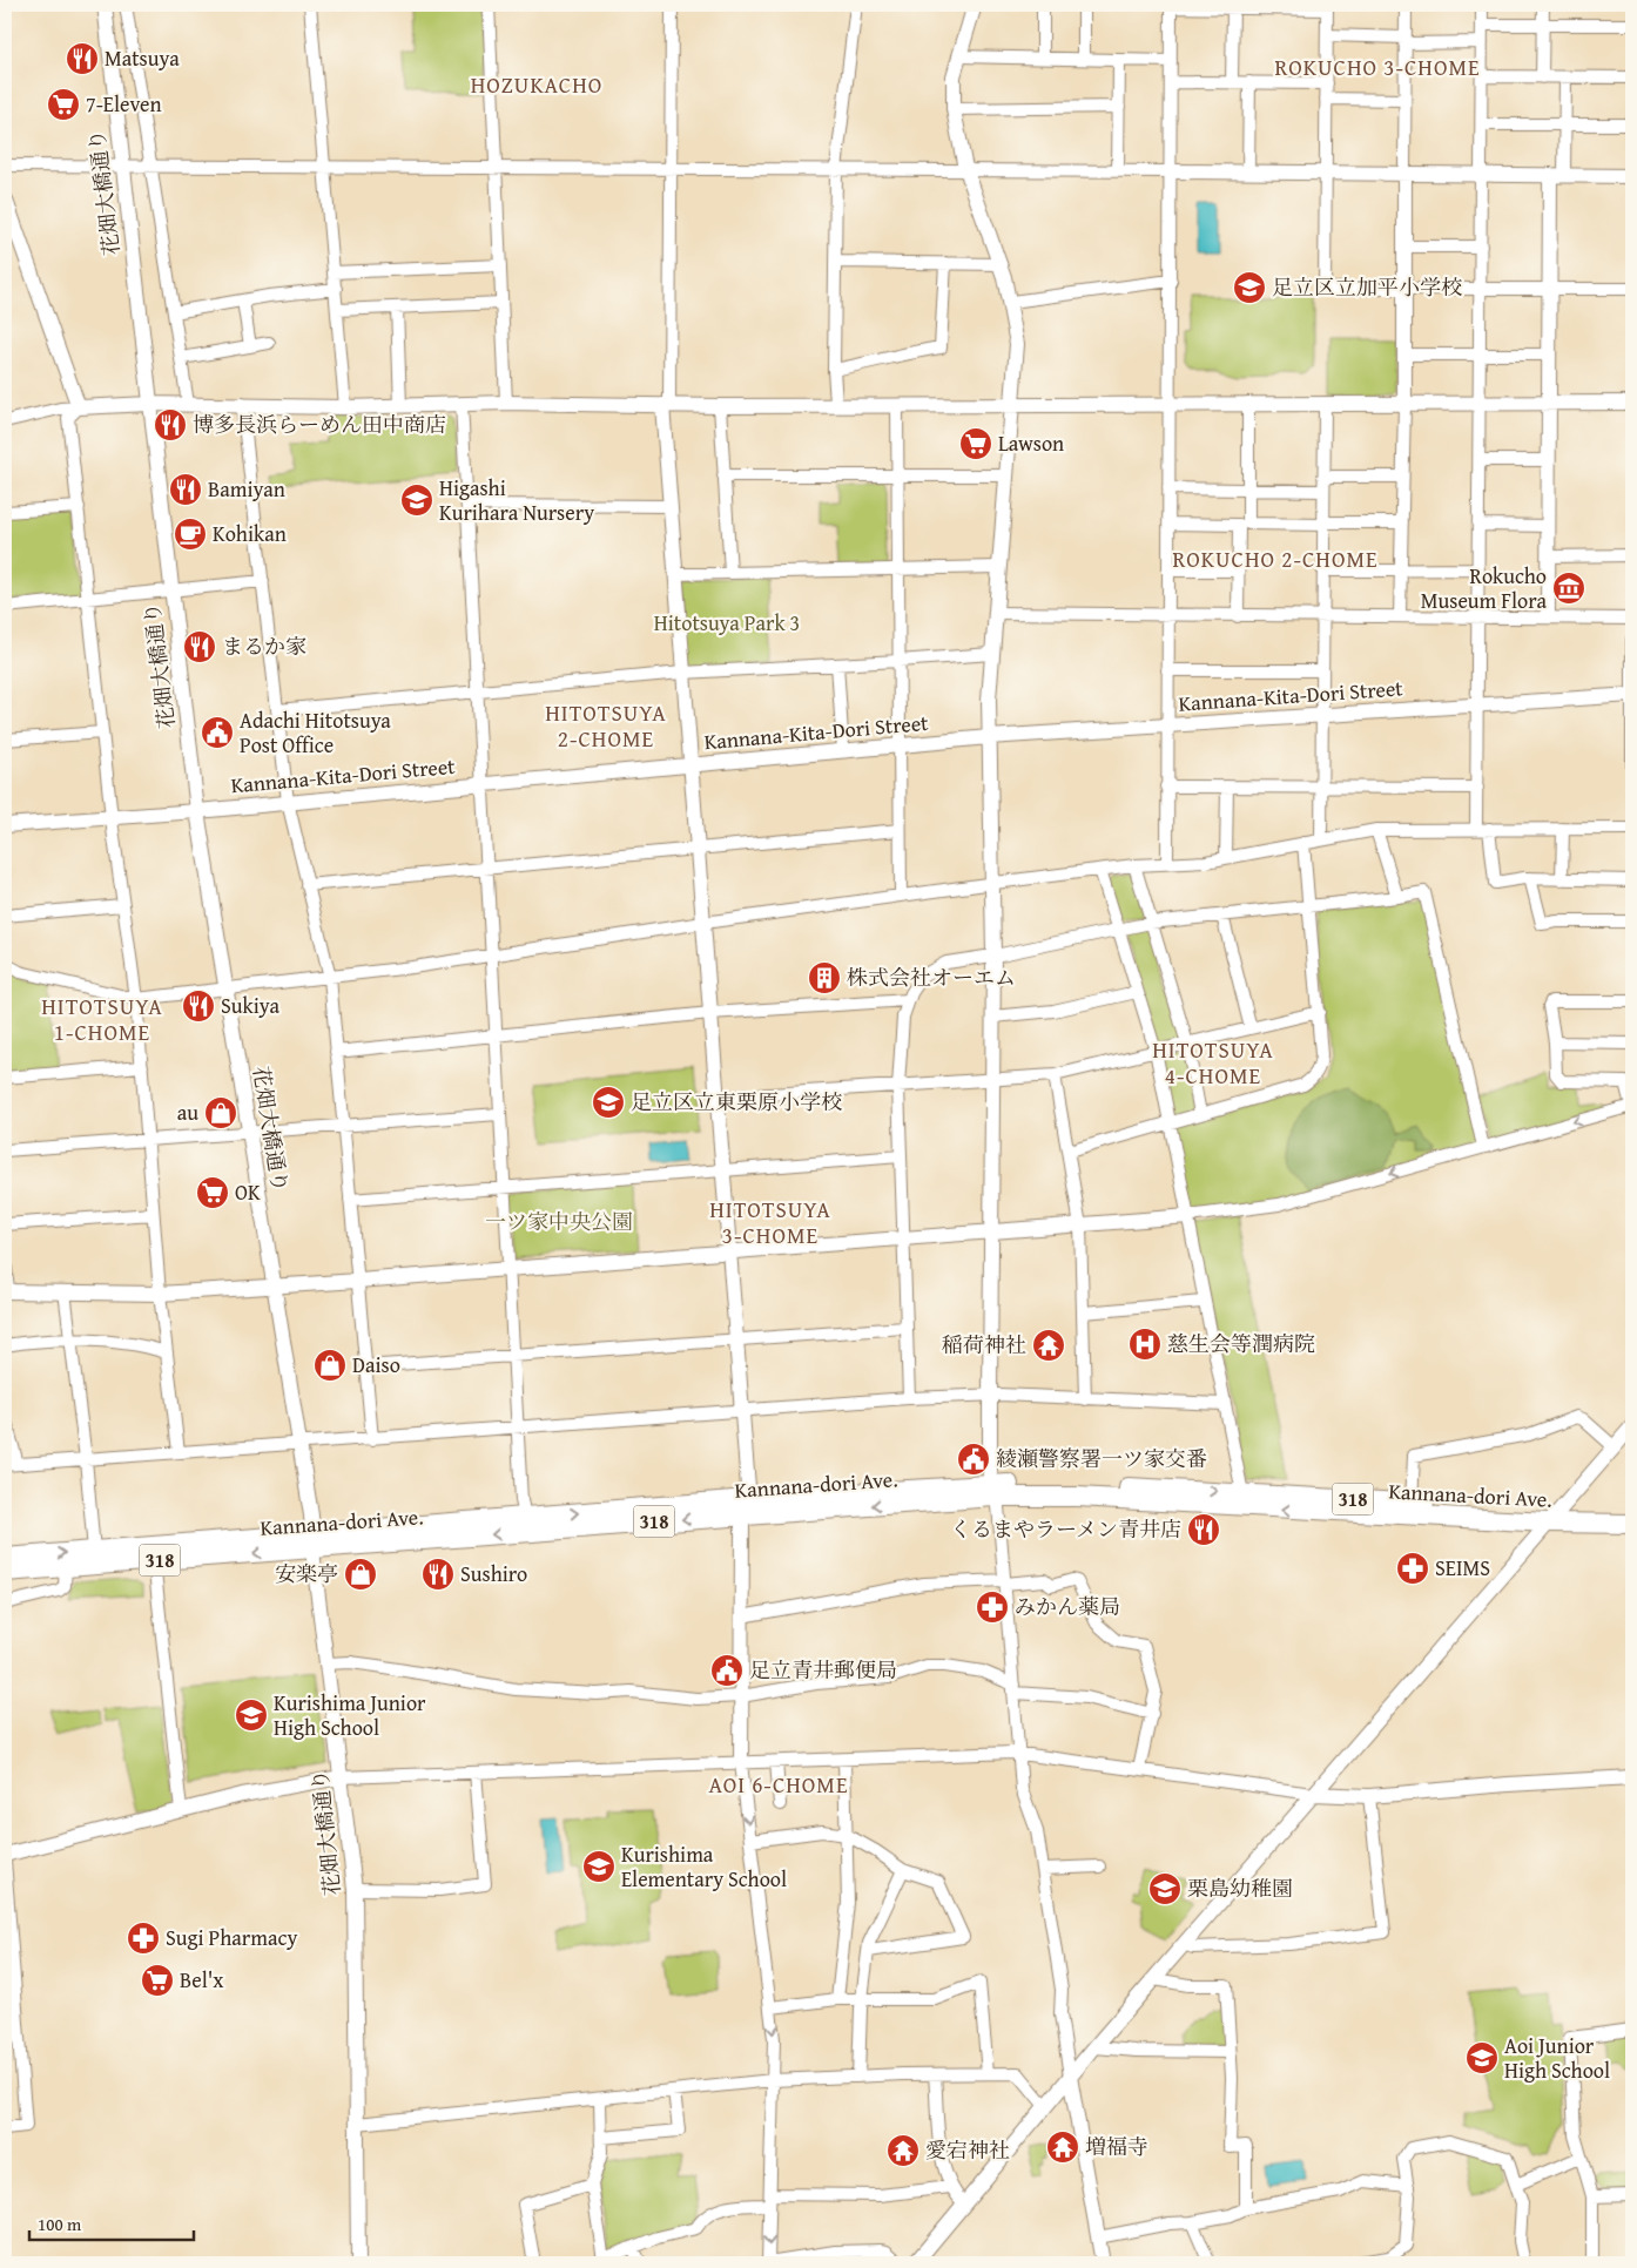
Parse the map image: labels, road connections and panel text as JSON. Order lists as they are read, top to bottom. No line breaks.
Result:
{"streets":{"main road":["Kannana-dori Ave.","318"],"street":["花畑大橋通り","Kannana-Kita-Dori Street"]},"crossings":[["花畑大橋通り","Kannana-Kita-Dori Street"],["花畑大橋通り","Kannana-dori Ave."]],"districts":["ROKUCHO 3-CHOME","HOZUKACHO","ROKUCHO 2-CHOME","HITOTSUYA 2-CHOME","HITOTSUYA 1-CHOME","HITOTSUYA 4-CHOME","HITOTSUYA 3-CHOME","AOI 6-CHOME"],"parks":["Hitotsuya Park 3","一ツ家中央公園"],"places":{"restaurant":["Matsuya","博多長浜らーめん田中商店","Bamiyan","まるか家","Sukiya","くるまやラーメン青井店","Sushiro"],"supermarket":["7-Eleven","Lawson","OK","Bel'x"],"school or university":["足立区立加平小学校","Higashi Kurihara Nursery","足立区立東栗原小学校","Kurishima Junior High School","Kurishima Elementary School","栗島幼稚園","Aoi Junior High School"],"cafe":["Kohikan"],"museum":["Rokucho Museum Flora"],"public building":["Adachi Hitotsuya Post Office","綾瀬警察署一ツ家交番","足立青井郵便局"],"building":["株式会社オーエム"],"shop":["au","Daiso","安楽亭"],"hospital":["慈生会等潤病院"],"temple":["稲荷神社","増福寺","愛宕神社"],"pharmacy":["SEIMS","みかん薬局","Sugi Pharmacy"]},"scale_bar":"100 m"}
